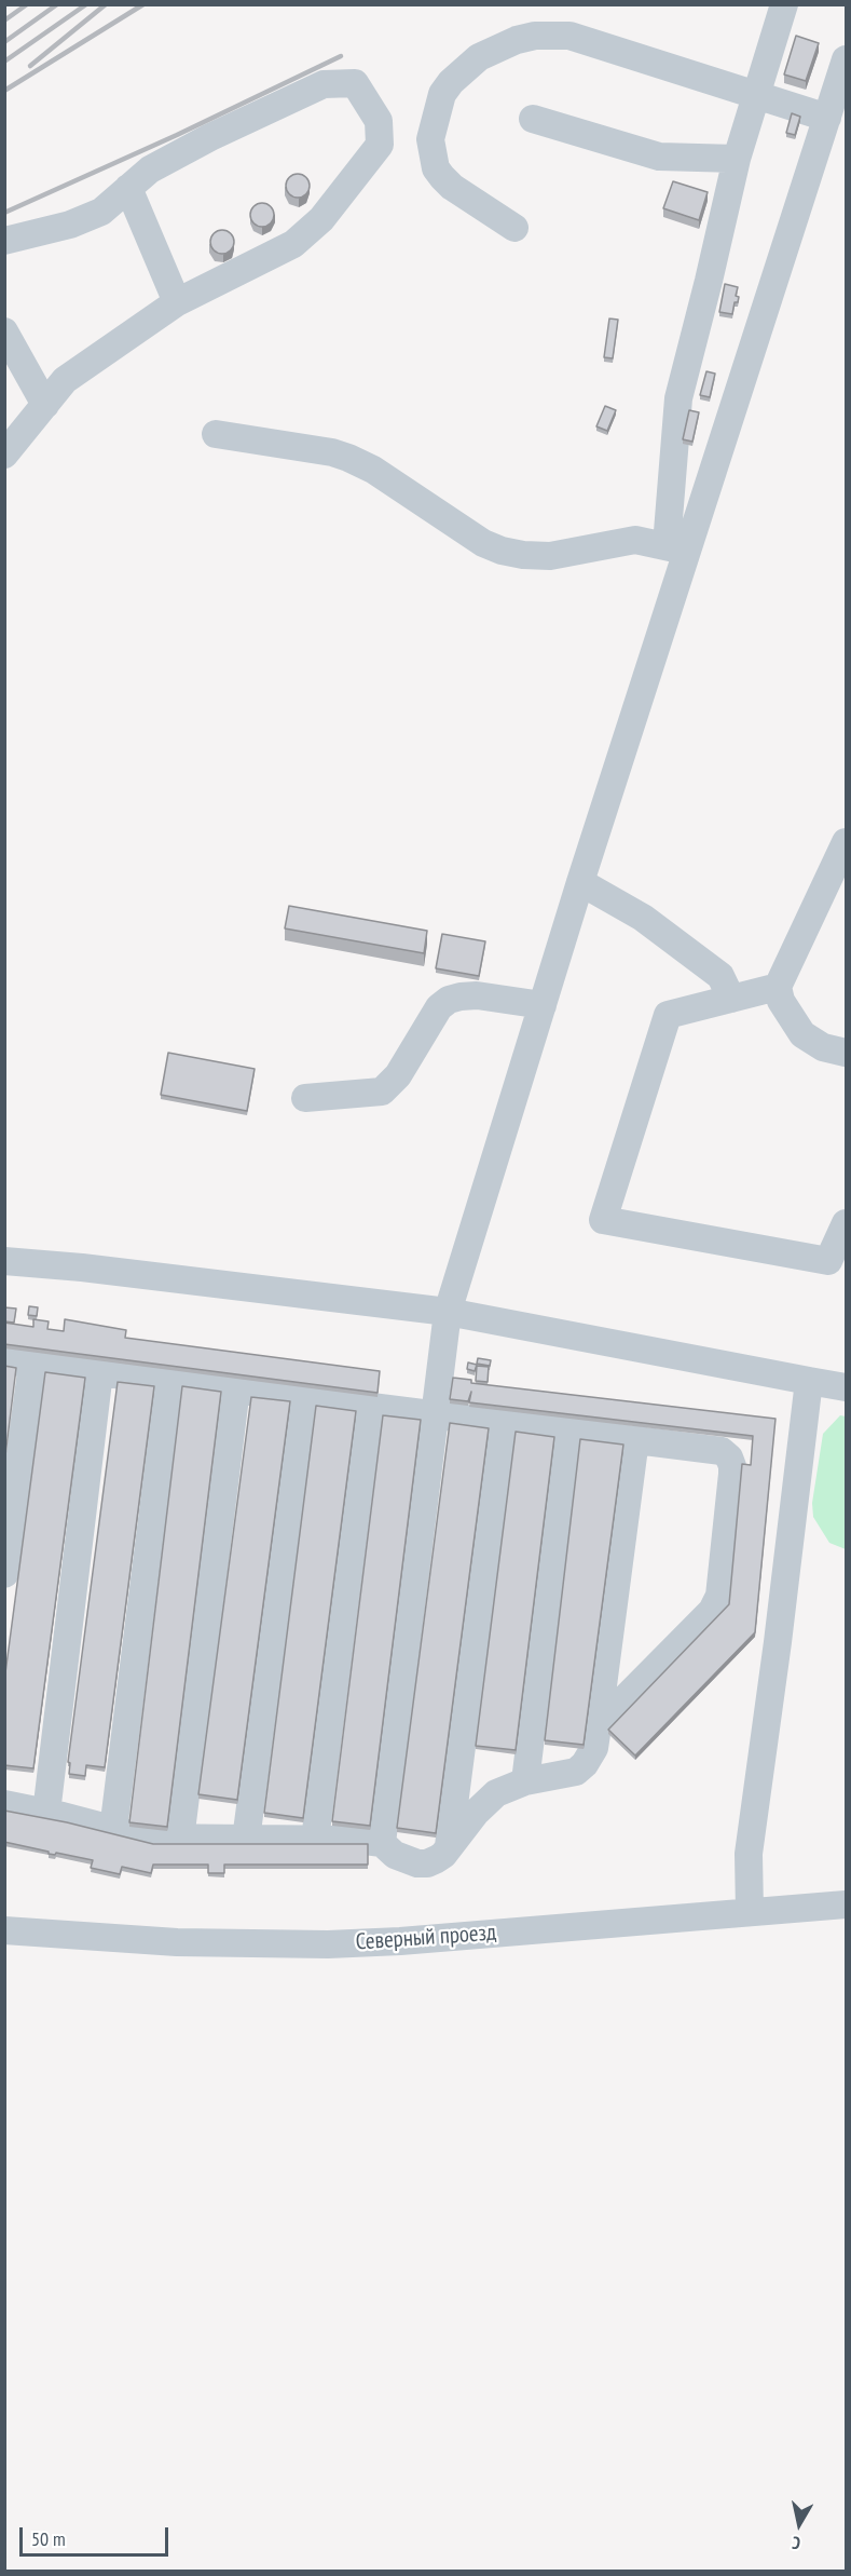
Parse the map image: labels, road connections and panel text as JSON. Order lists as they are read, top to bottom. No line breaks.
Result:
{"streets":{"street":["Северный проезд"]},"scale_bar":"50 m","north":"bottom"}
